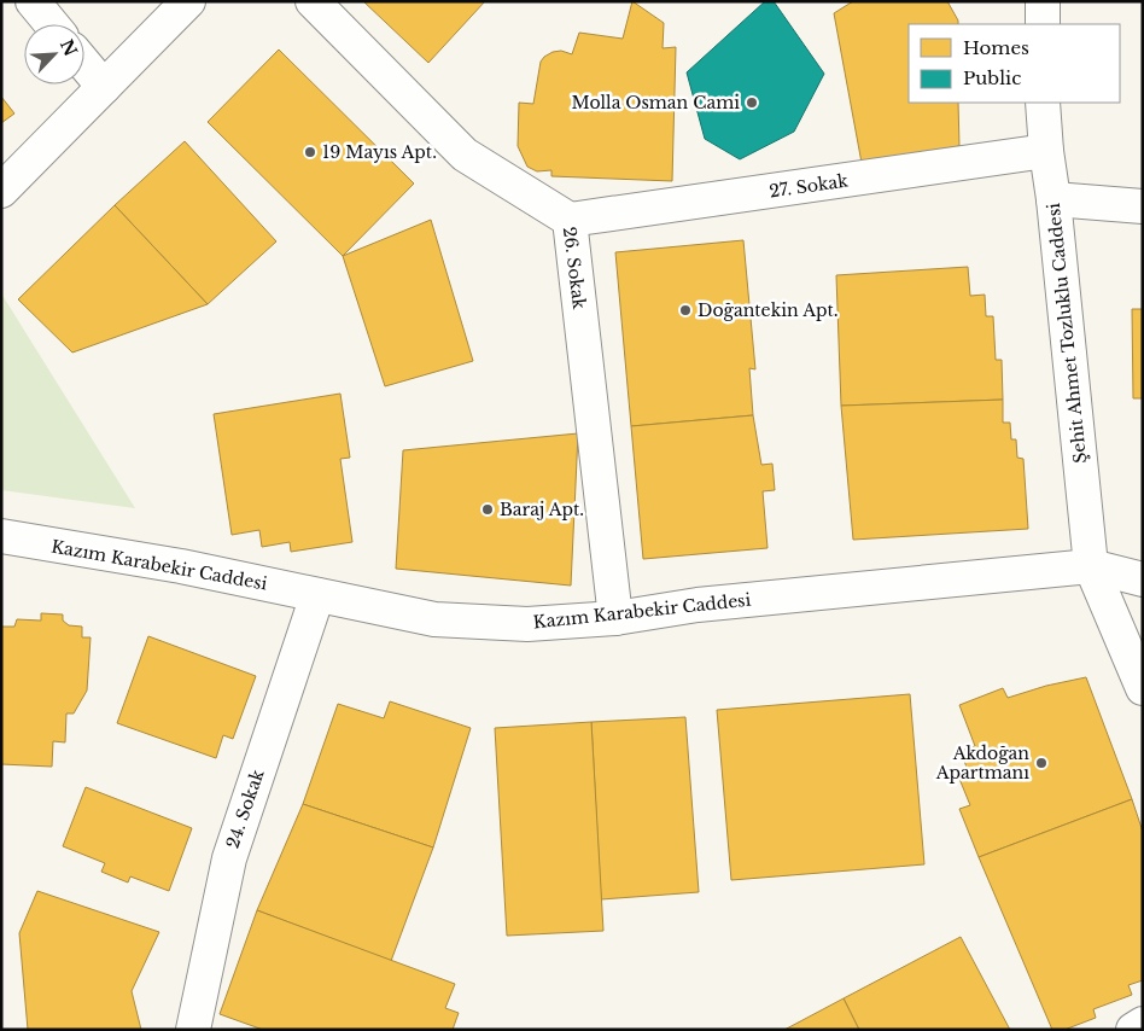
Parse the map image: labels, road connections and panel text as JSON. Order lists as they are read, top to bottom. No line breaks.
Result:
{"streets":{"street":["27. Sokak","26. Sokak","Şehit Ahmet Tozluklu Caddesi","Kazım Karabekir Caddesi","24. Sokak"]},"crossings":[["27. Sokak","26. Sokak"],["27. Sokak","Şehit Ahmet Tozluklu Caddesi"],["26. Sokak","Kazım Karabekir Caddesi"],["Şehit Ahmet Tozluklu Caddesi","Kazım Karabekir Caddesi"],["Kazım Karabekir Caddesi","24. Sokak"]],"places":["Molla Osman Cami","19 Mayıs Apt.","Doğantekin Apt.","Baraj Apt.","Akdoğan Apartmanı"],"legend":["Homes","Public"],"north":"top right"}
